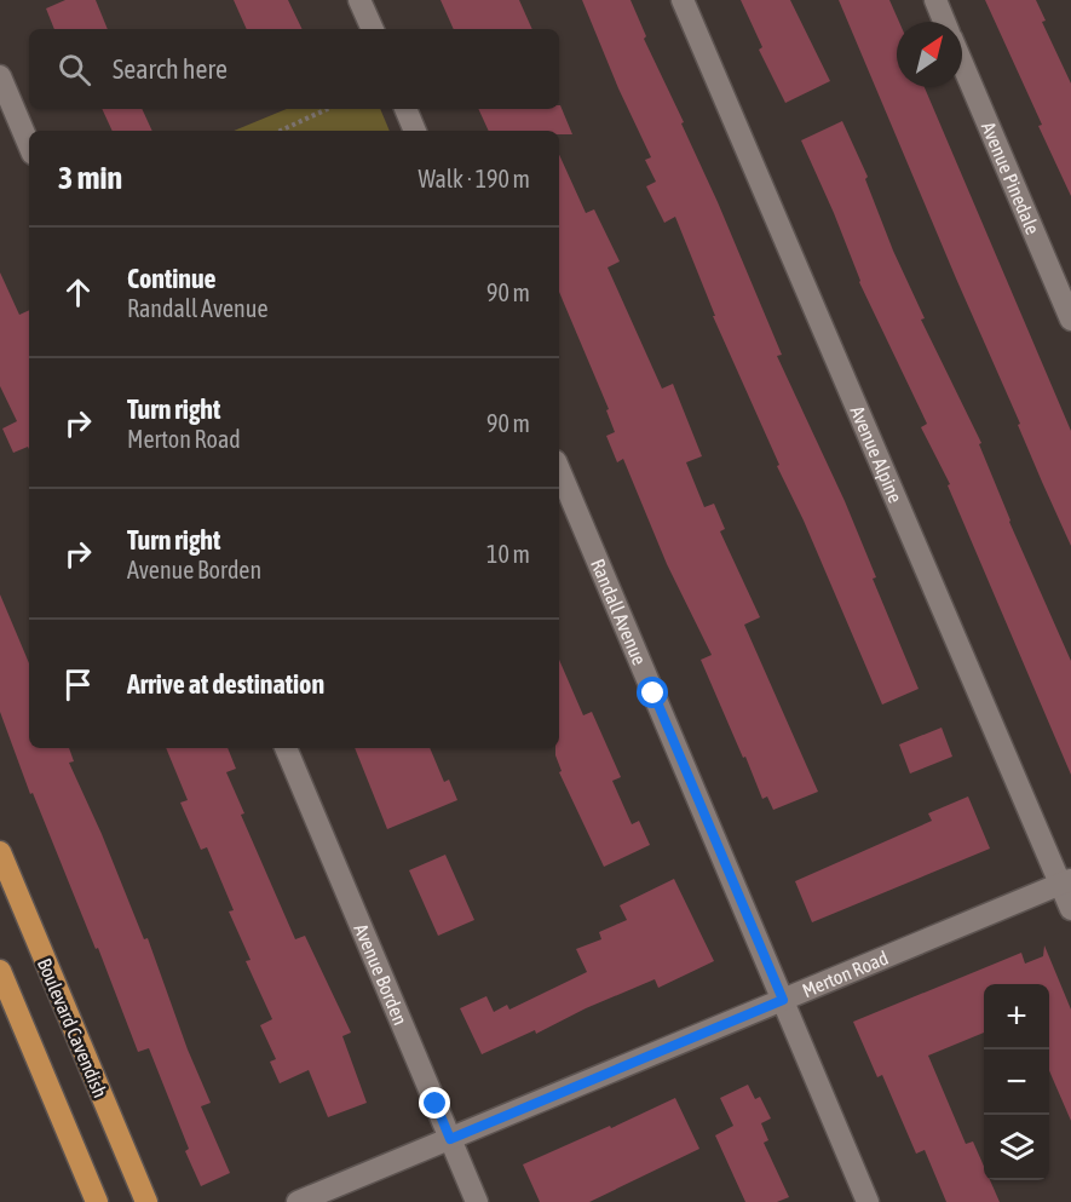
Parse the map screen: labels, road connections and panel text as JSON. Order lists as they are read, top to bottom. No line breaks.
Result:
{"streets":{"main road":["Boulevard Cavendish"],"street":["Avenue Pinedale","Avenue Alpine","Randall Avenue","Avenue Borden","Merton Road"]},"crossings":[["Avenue Alpine","Merton Road"],["Randall Avenue","Merton Road"],["Avenue Borden","Merton Road"]],"north":"top right","page":{"search":"Search here","heading":["3 min","Walk · 190 m"],"list":[["Continue","Randall Avenue","90 m"],["Turn right","Merton Road","90 m"],["Turn right","Avenue Borden","10 m"],"Arrive at destination"],"map_buttons":["+","−"]}}
